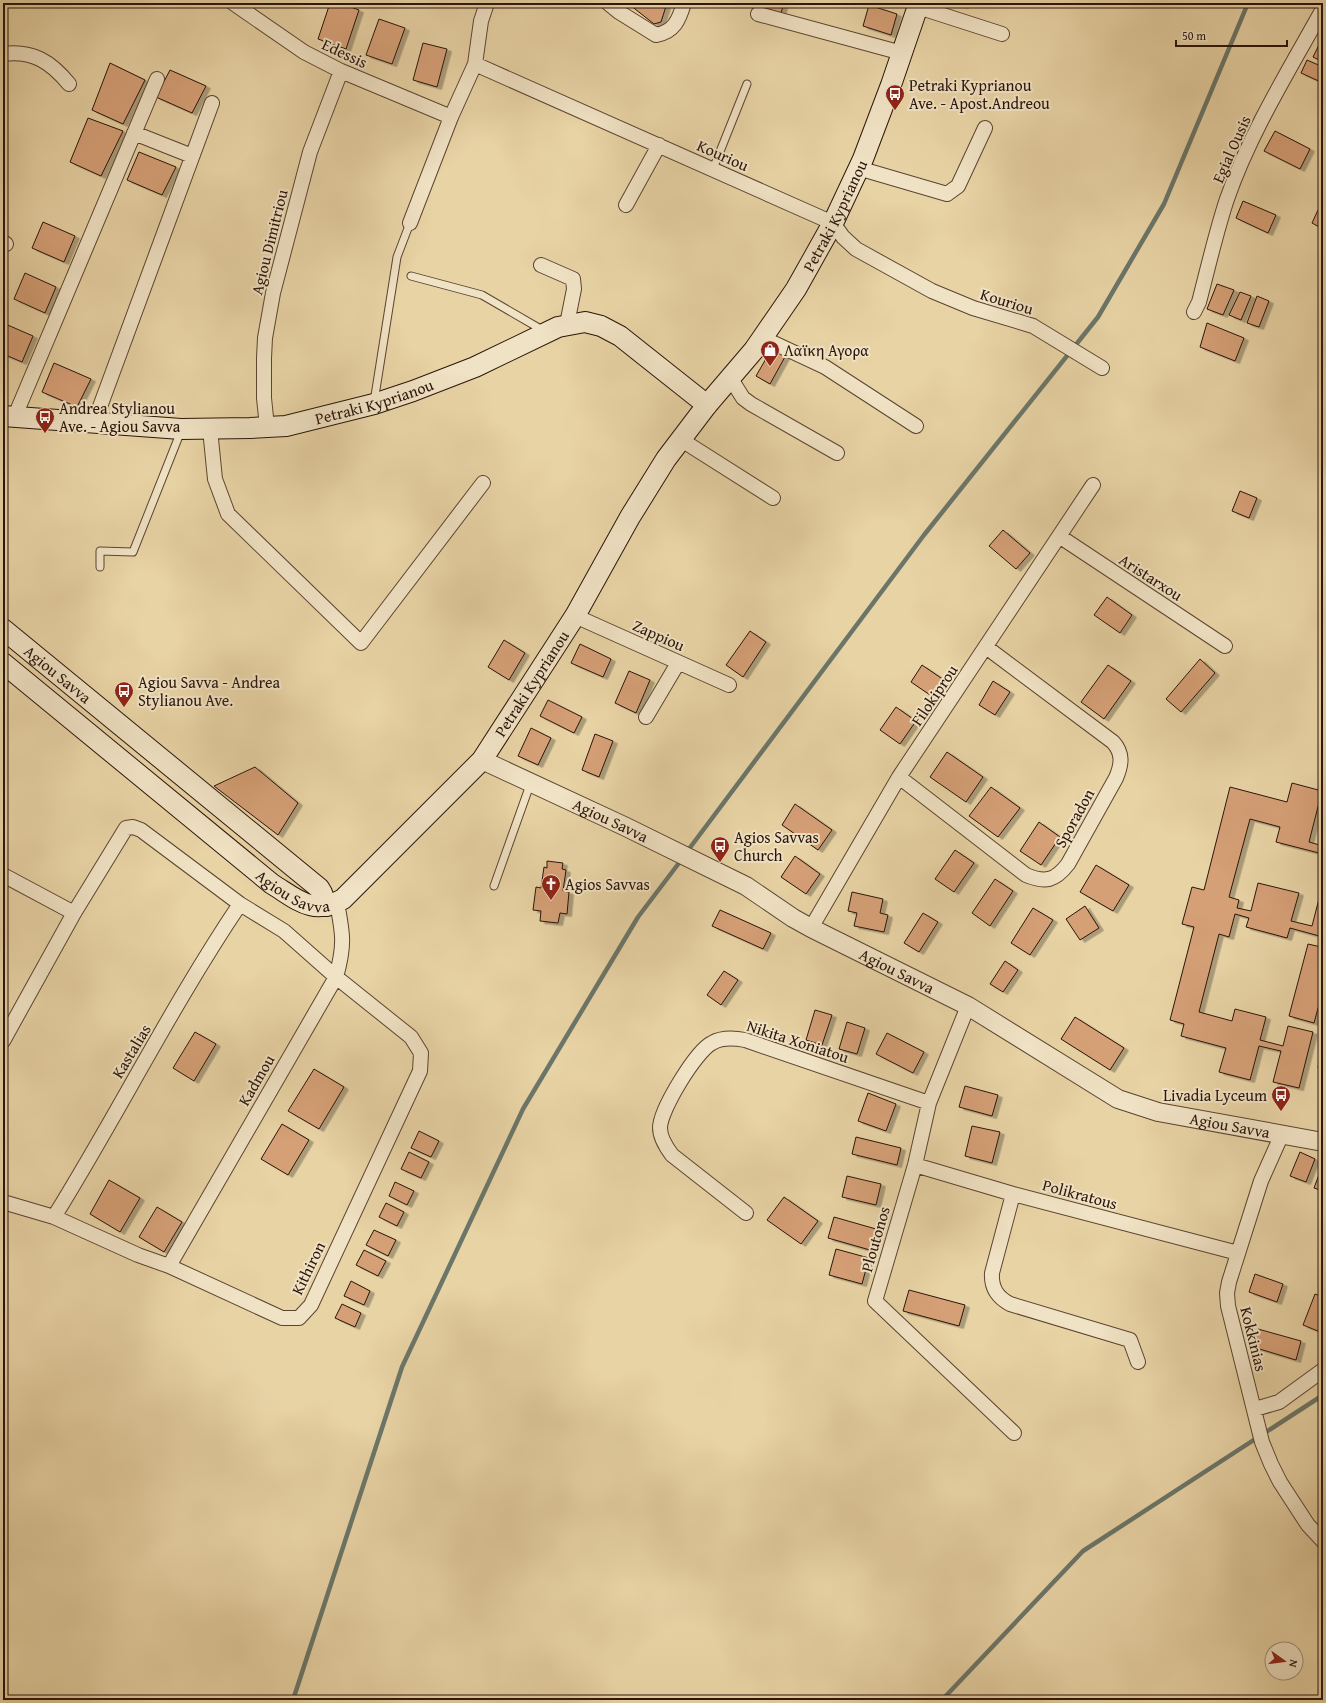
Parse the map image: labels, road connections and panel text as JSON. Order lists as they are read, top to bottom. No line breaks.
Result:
{"streets":{"main road":["Petraki Kyprianou","Agiou Savva"],"street":["Edessis","Egial Ousis","Kouriou","Agiou Dimitriou","Aristarxou","Zappiou","Filokiprou","Sporadon","Nikita Xoniatou","Kastalias","Kadmou","Polikratous","Ploutonos","Kithiron","Kokkinias"]},"crossings":[["Edessis","Agiou Dimitriou"],["Kouriou","Petraki Kyprianou"],["Petraki Kyprianou","Agiou Dimitriou"],["Petraki Kyprianou","Zappiou"],["Petraki Kyprianou","Agiou Savva"],["Petraki Kyprianou","Kadmou"],["Aristarxou","Filokiprou"],["Agiou Savva","Filokiprou"],["Agiou Savva","Kadmou"],["Agiou Savva","Ploutonos"],["Agiou Savva","Kokkinias"],["Filokiprou","Sporadon"],["Nikita Xoniatou","Ploutonos"],["Kastalias","Kithiron"],["Kadmou","Kithiron"],["Polikratous","Ploutonos"],["Polikratous","Kokkinias"]],"places":{"bus stop":["Petraki Kyprianou Ave. - Apost.Andreou","Andrea Stylianou Ave. - Agiou Savva","Agiou Savva - Andrea Stylianou Ave.","Agios Savvas Church","Livadia Lyceum"],"shop":["Λαϊκη Αγορα"],"church":["Agios Savvas"]},"scale_bar":"50 m","north":"right"}
